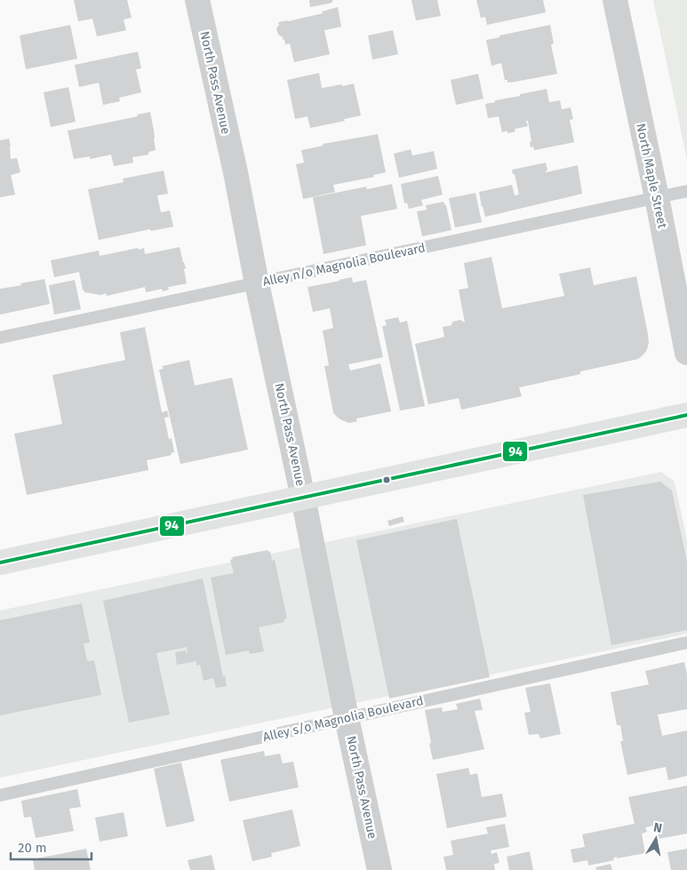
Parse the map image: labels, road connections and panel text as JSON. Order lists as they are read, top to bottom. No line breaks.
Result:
{"streets":{"street":["North Pass Avenue","North Maple Street"],"lane":["Alley n/o Magnolia Boulevard","Alley s/o Magnolia Boulevard"]},"crossings":[["North Pass Avenue","Alley n/o Magnolia Boulevard"],["North Pass Avenue","Alley s/o Magnolia Boulevard"],["North Maple Street","Alley n/o Magnolia Boulevard"]],"lines":["transit line 94"],"scale_bar":"20 m","north":"top"}
